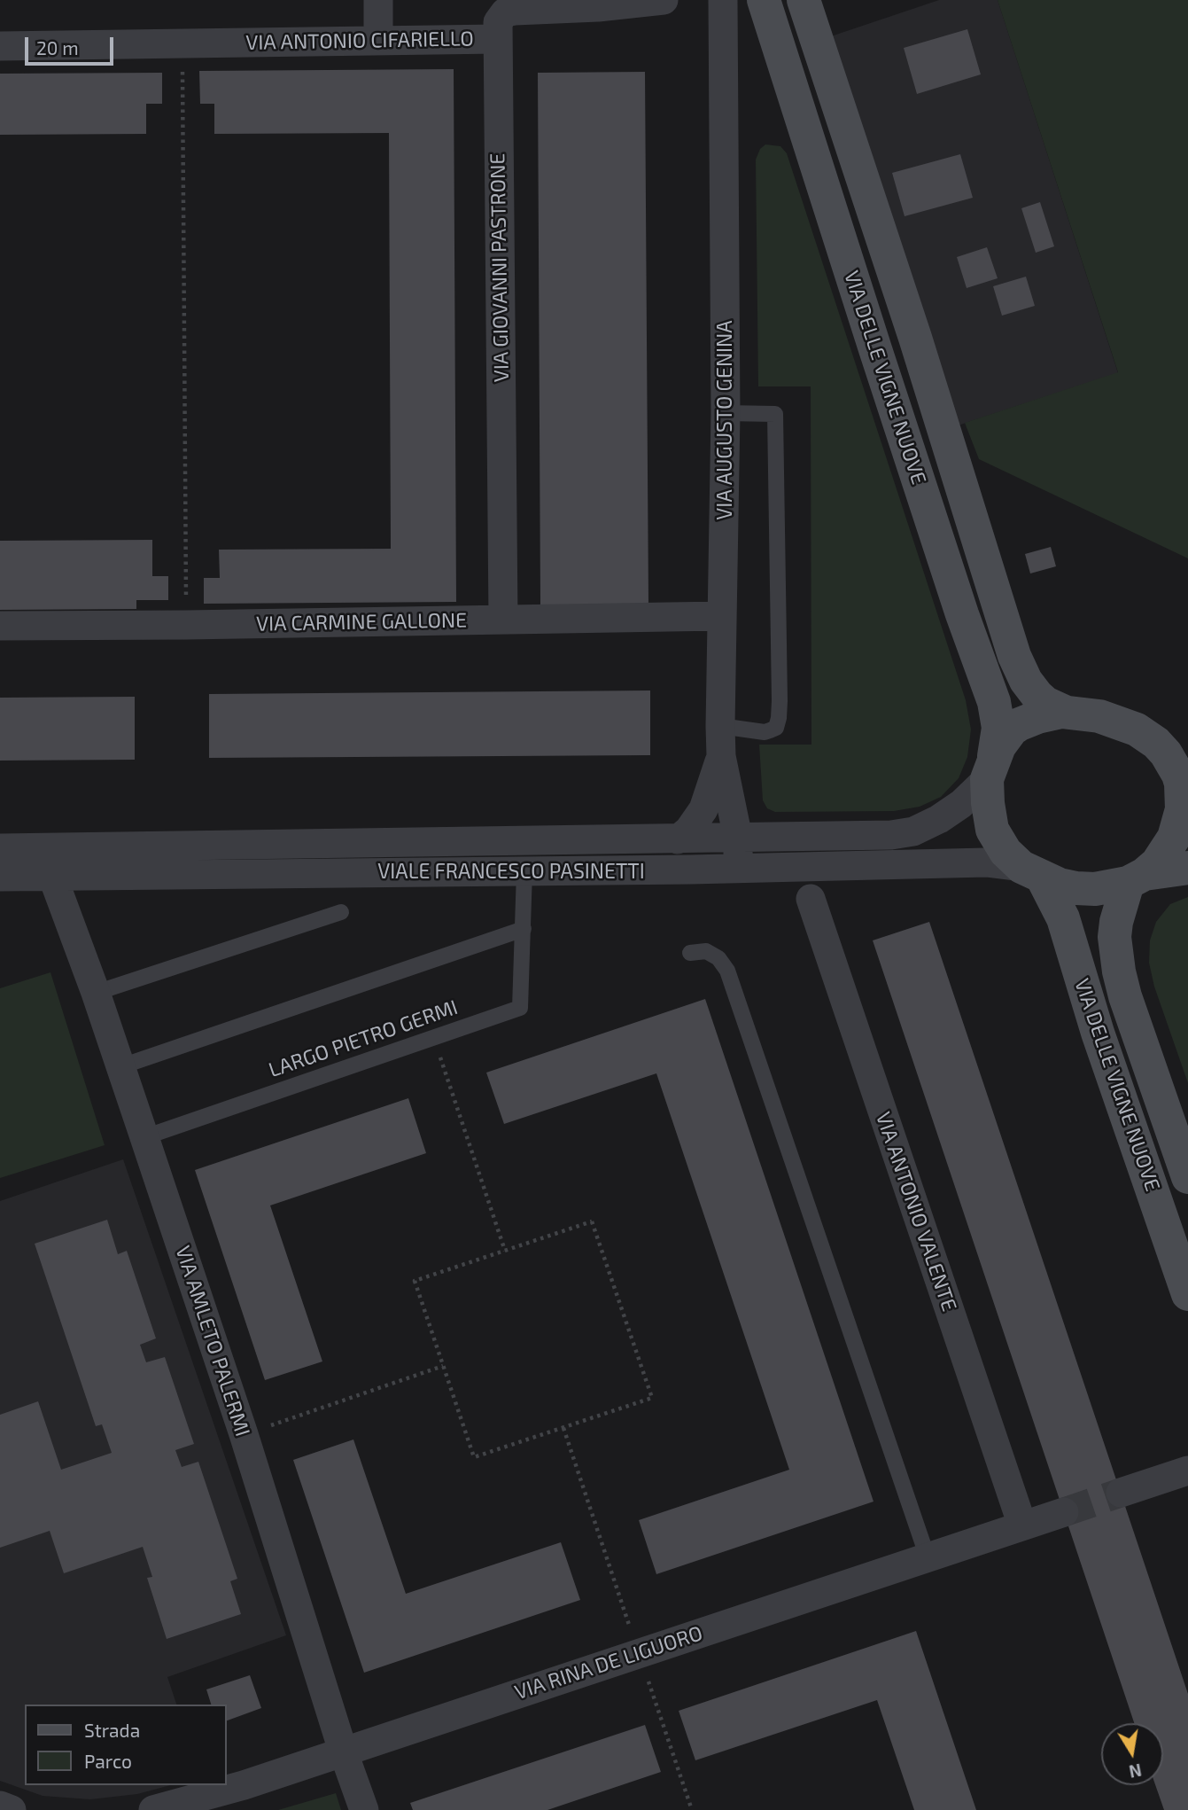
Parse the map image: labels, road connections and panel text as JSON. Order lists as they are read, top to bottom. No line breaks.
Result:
{"streets":{"main road":["VIA DELLE VIGNE NUOVE"],"street":["VIA ANTONIO CIFARIELLO","VIA GIOVANNI PASTRONE","VIA AUGUSTO GENINA","VIA CARMINE GALLONE","VIALE FRANCESCO PASINETTI","VIA ANTONIO VALENTE","VIA AMLETO PALERMI","VIA RINA DE LIGUORO"],"lane":["LARGO PIETRO GERMI"]},"crossings":[["VIA ANTONIO CIFARIELLO","VIA GIOVANNI PASTRONE"],["VIA GIOVANNI PASTRONE","VIA CARMINE GALLONE"],["VIA DELLE VIGNE NUOVE","VIALE FRANCESCO PASINETTI"],["VIA AUGUSTO GENINA","VIA CARMINE GALLONE"],["VIA AUGUSTO GENINA","VIALE FRANCESCO PASINETTI"],["VIALE FRANCESCO PASINETTI","LARGO PIETRO GERMI"],["VIALE FRANCESCO PASINETTI","VIA AMLETO PALERMI"],["LARGO PIETRO GERMI","VIA AMLETO PALERMI"],["VIA ANTONIO VALENTE","VIA RINA DE LIGUORO"],["VIA AMLETO PALERMI","VIA RINA DE LIGUORO"]],"legend":["Strada","Parco"],"scale_bar":"20 m","north":"bottom"}
